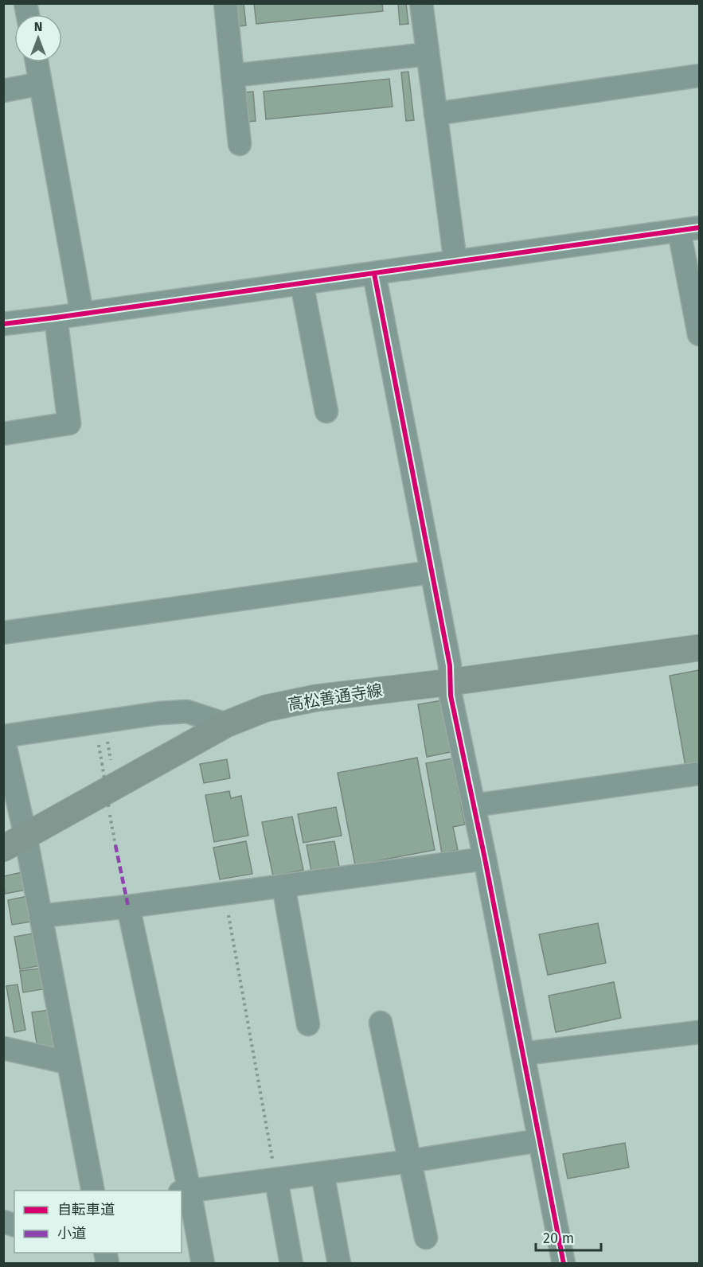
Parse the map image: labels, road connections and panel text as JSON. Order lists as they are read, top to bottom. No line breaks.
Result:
{"streets":{"main road":["高松善通寺線"]},"legend":["自転車道","小道"],"scale_bar":"20 m","north":"top"}
